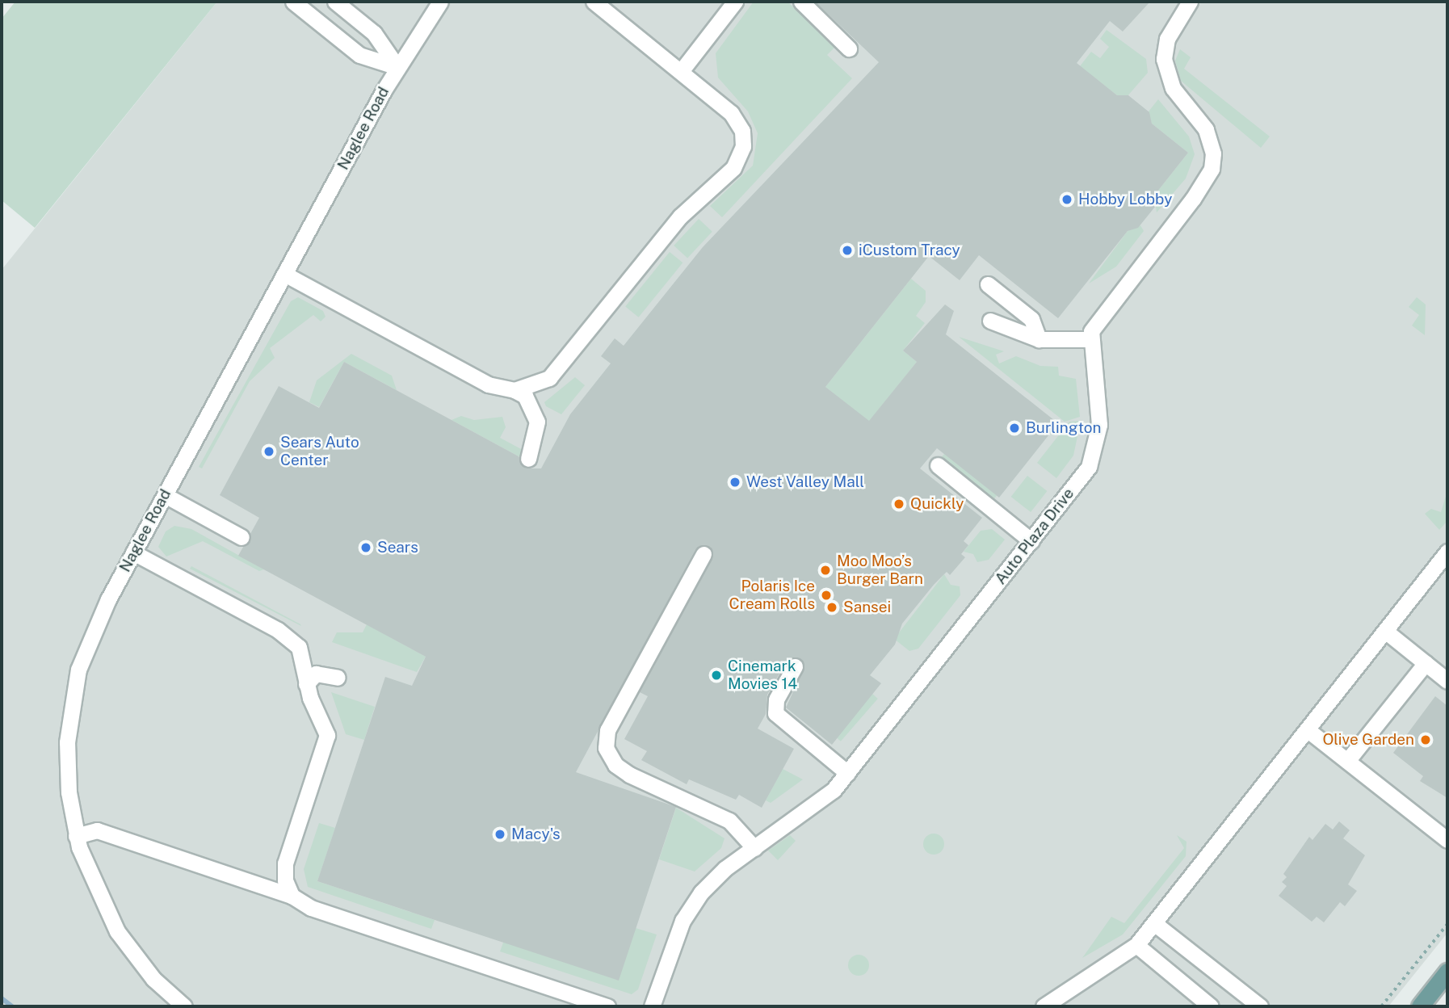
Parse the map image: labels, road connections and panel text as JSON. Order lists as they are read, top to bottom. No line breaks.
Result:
{"streets":{"lane":["Naglee Road","Auto Plaza Drive"]},"places":["Hobby Lobby","iCustom Tracy","Burlington","Sears Auto Center","West Valley Mall","Quickly","Sears","Moo Moo’s Burger Barn","Polaris Ice Cream Rolls","Sansei","Cinemark Movies 14","Olive Garden","Macy's"]}
